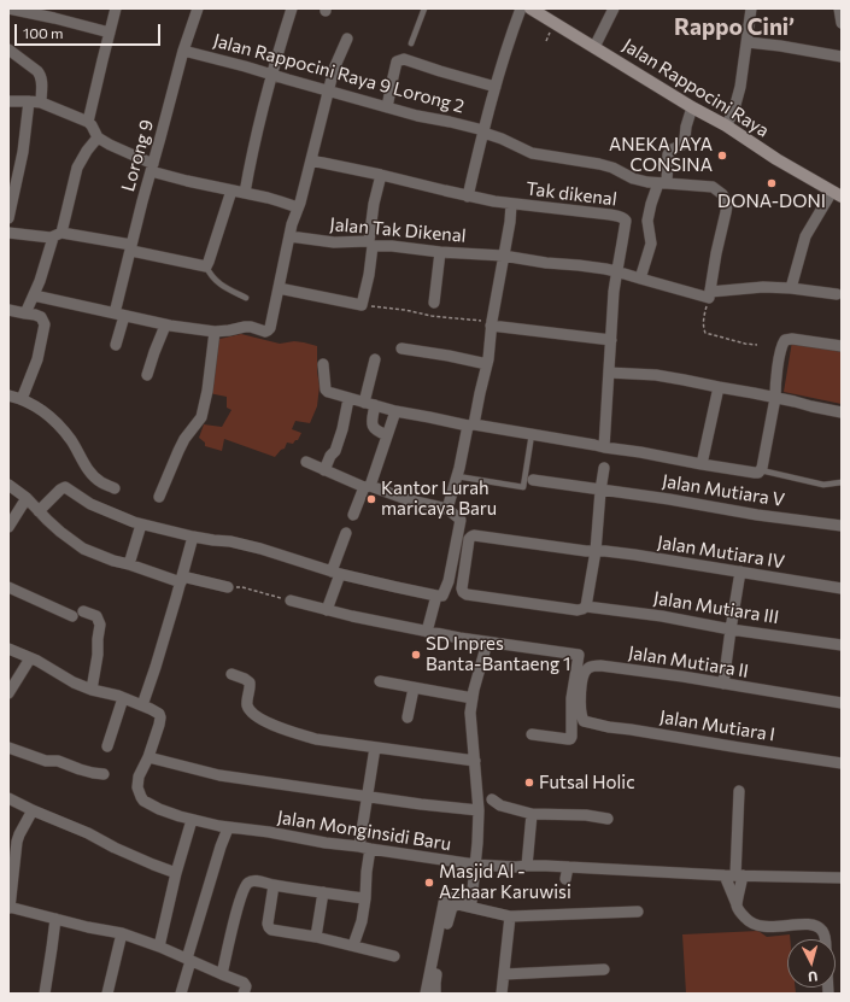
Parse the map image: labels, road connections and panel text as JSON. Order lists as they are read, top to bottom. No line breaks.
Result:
{"streets":{"main road":["Jalan Rappocini Raya"],"street":["Jalan Rappocini Raya 9 Lorong 2","Lorong 9","Tak dikenal","Jalan Tak Dikenal","Jalan Mutiara V","Jalan Mutiara IV","Jalan Mutiara III","Jalan Mutiara II","Jalan Mutiara I","Jalan Monginsidi Baru"]},"crossings":[["Jalan Rappocini Raya 9 Lorong 2","Lorong 9"],["Jalan Rappocini Raya 9 Lorong 2","Jalan Tak Dikenal"],["Tak dikenal","Jalan Tak Dikenal"],["Jalan Mutiara IV","Jalan Mutiara III"],["Jalan Mutiara II","Jalan Mutiara I"]],"districts":["Rappo Ciniʼ"],"places":["ANEKA JAYA CONSINA","DONA-DONI","Kantor Lurah maricaya Baru","SD Inpres Banta-Bantaeng 1","Futsal Holic","Masjid Al - Azhaar Karuwisi"],"scale_bar":"100 m","north":"bottom"}
